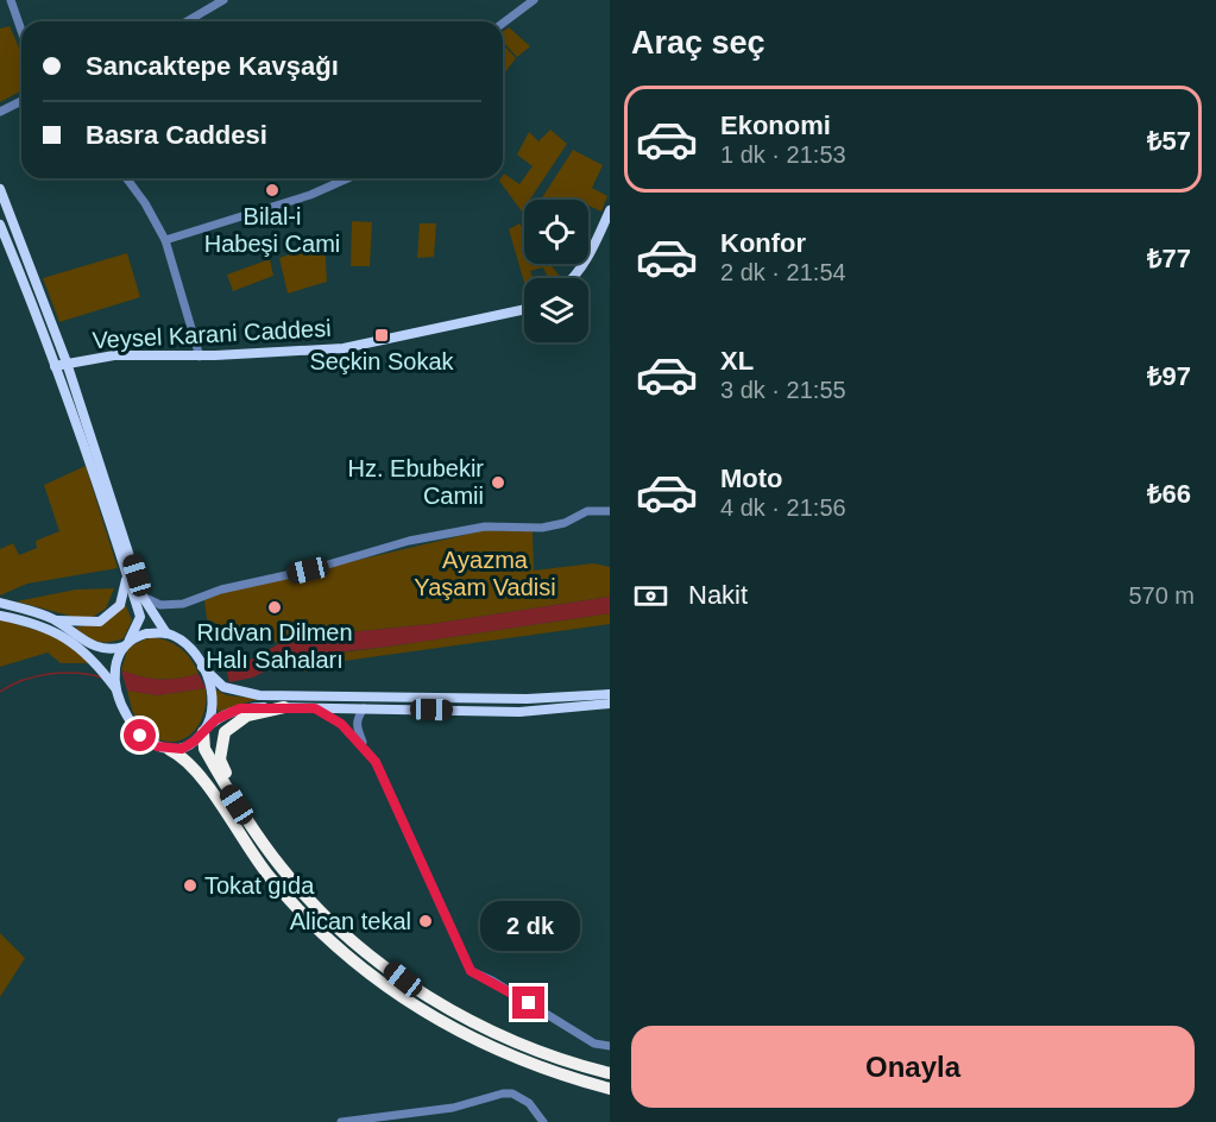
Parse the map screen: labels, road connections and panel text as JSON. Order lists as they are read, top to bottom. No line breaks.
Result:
{"streets":{"main road":["Veysel Karani Caddesi"]},"parks":["Ayazma Yaşam Vadisi"],"places":{"other":["Bilal-i Habeşi Cami","Hz. Ebubekir Camii","Rıdvan Dilmen Halı Sahaları","Tokat gıda","Alican tekal"],"transit":["Seçkin Sokak"]},"page":{"heading":"Araç seç","banner":["Sancaktepe Kavşağı","Basra Caddesi"],"list":[{"name":"Ekonomi","note":"1 dk · 21:53","value":"₺57"},{"name":"Konfor","note":"2 dk · 21:54","value":"₺77"},{"name":"XL","note":"3 dk · 21:55","value":"₺97"},{"name":"Moto","note":"4 dk · 21:56","value":"₺66"}],"pay":["Nakit","570 m"],"bubble":"2 dk","buttons":"Onayla"}}
